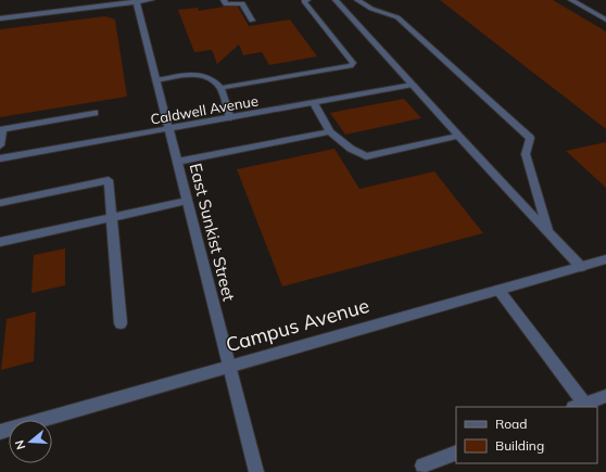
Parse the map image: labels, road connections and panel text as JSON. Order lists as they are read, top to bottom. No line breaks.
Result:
{"streets":{"street":["Caldwell Avenue","East Sunkist Street","Campus Avenue"]},"crossings":[["Caldwell Avenue","East Sunkist Street"],["East Sunkist Street","Campus Avenue"]],"legend":["Road","Building"],"north":"left"}
